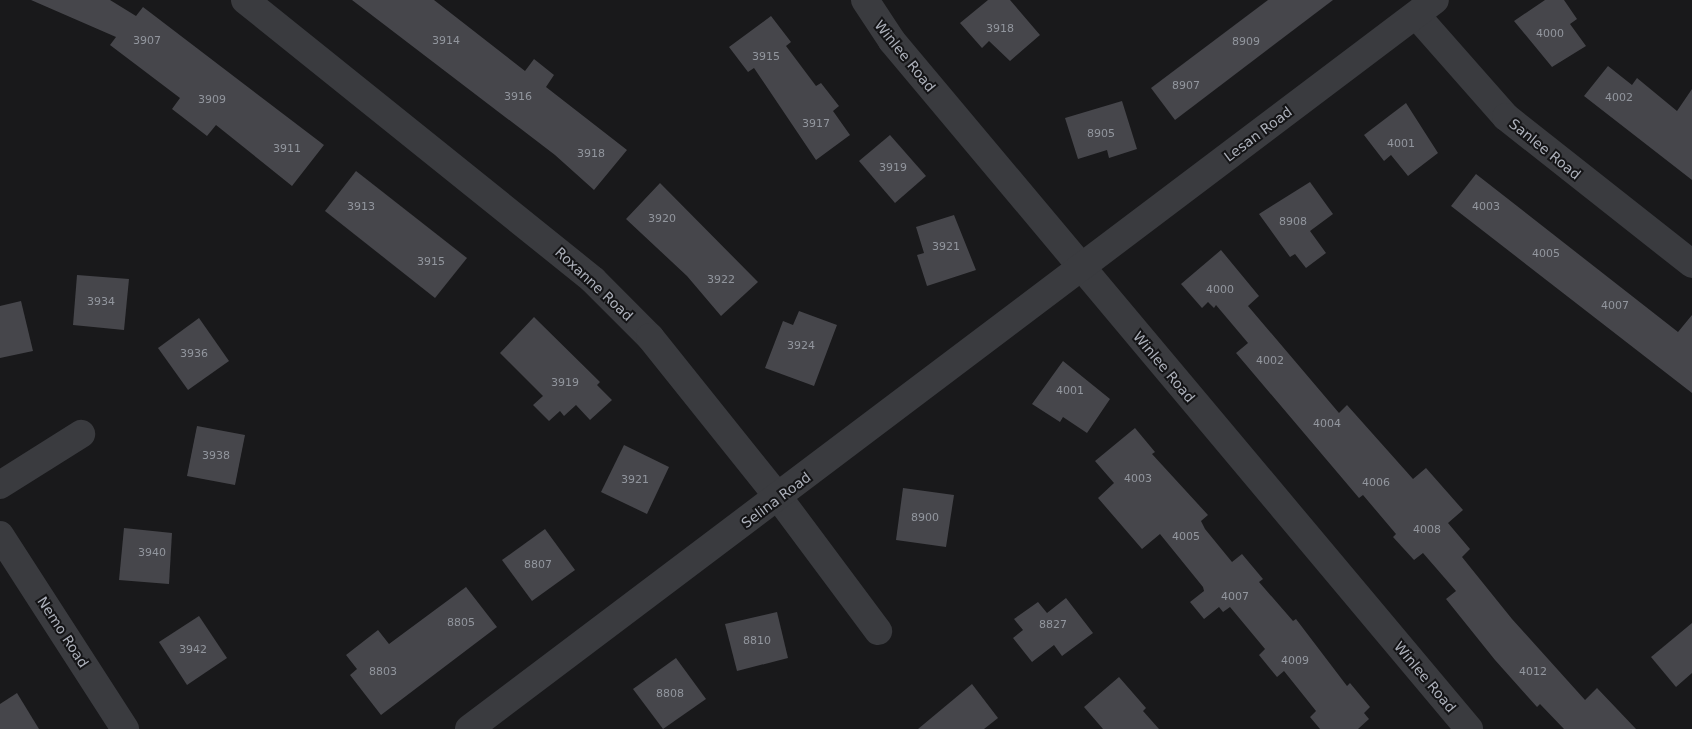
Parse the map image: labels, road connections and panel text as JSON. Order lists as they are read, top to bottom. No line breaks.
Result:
{"streets":{"street":["Winlee Road","Lesan Road","Sanlee Road","Roxanne Road","Selina Road","Nemo Road"]},"crossings":[["Winlee Road","Lesan Road"],["Winlee Road","Selina Road"],["Lesan Road","Sanlee Road"],["Lesan Road","Selina Road"],["Roxanne Road","Selina Road"]],"house_numbers":["3918","4000","3907","3914","8909","3915","8907","3916","4002","3909","3917","8905","4001","3911","3918","3919","3913","4003","3920","8908","3921","4005","3915","3922","4000","3934","4007","3924","3936","4002","3919","4001","4004","3938","4003","3921","4006","8900","4008","4005","3940","8807","4007","8805","8827","8810","3942","4009","8803","4012","8808"]}
